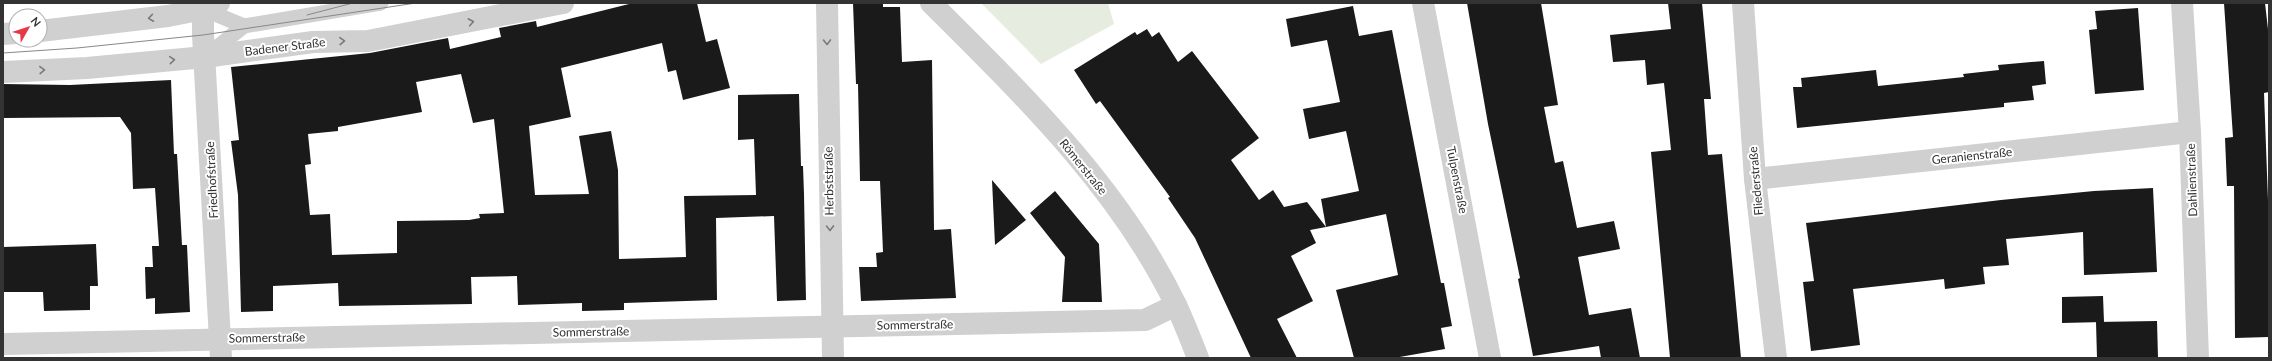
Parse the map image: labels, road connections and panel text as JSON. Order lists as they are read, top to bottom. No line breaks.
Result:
{"streets":{"street":["Badener Straße","Geranienstraße","Römerstraße","Friedhofstraße","Tulpenstraße","Dahlienstraße","Herbststraße","Fliederstraße","Sommerstraße"]},"crossings":[["Badener Straße","Friedhofstraße"],["Geranienstraße","Dahlienstraße"],["Geranienstraße","Fliederstraße"],["Römerstraße","Sommerstraße"],["Friedhofstraße","Sommerstraße"],["Herbststraße","Sommerstraße"]],"one_way":["Badener Straße","Herbststraße"],"north":"top right"}
